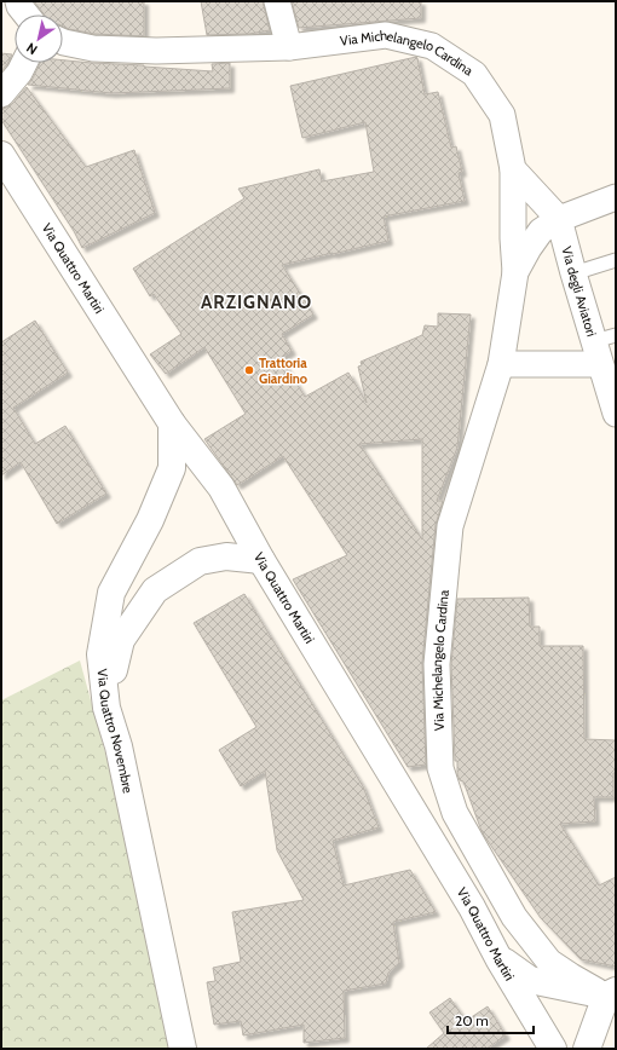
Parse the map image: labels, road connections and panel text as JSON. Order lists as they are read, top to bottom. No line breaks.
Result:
{"streets":{"street":["Via Michelangelo Cardina","Via Quattro Martiri","Via degli Aviatori","Via Quattro Novembre"]},"crossings":[["Via Michelangelo Cardina","Via degli Aviatori"],["Via Quattro Martiri","Via Quattro Novembre"]],"districts":["ARZIGNANO"],"places":["Trattoria Giardino"],"scale_bar":"20 m","north":"bottom left"}
